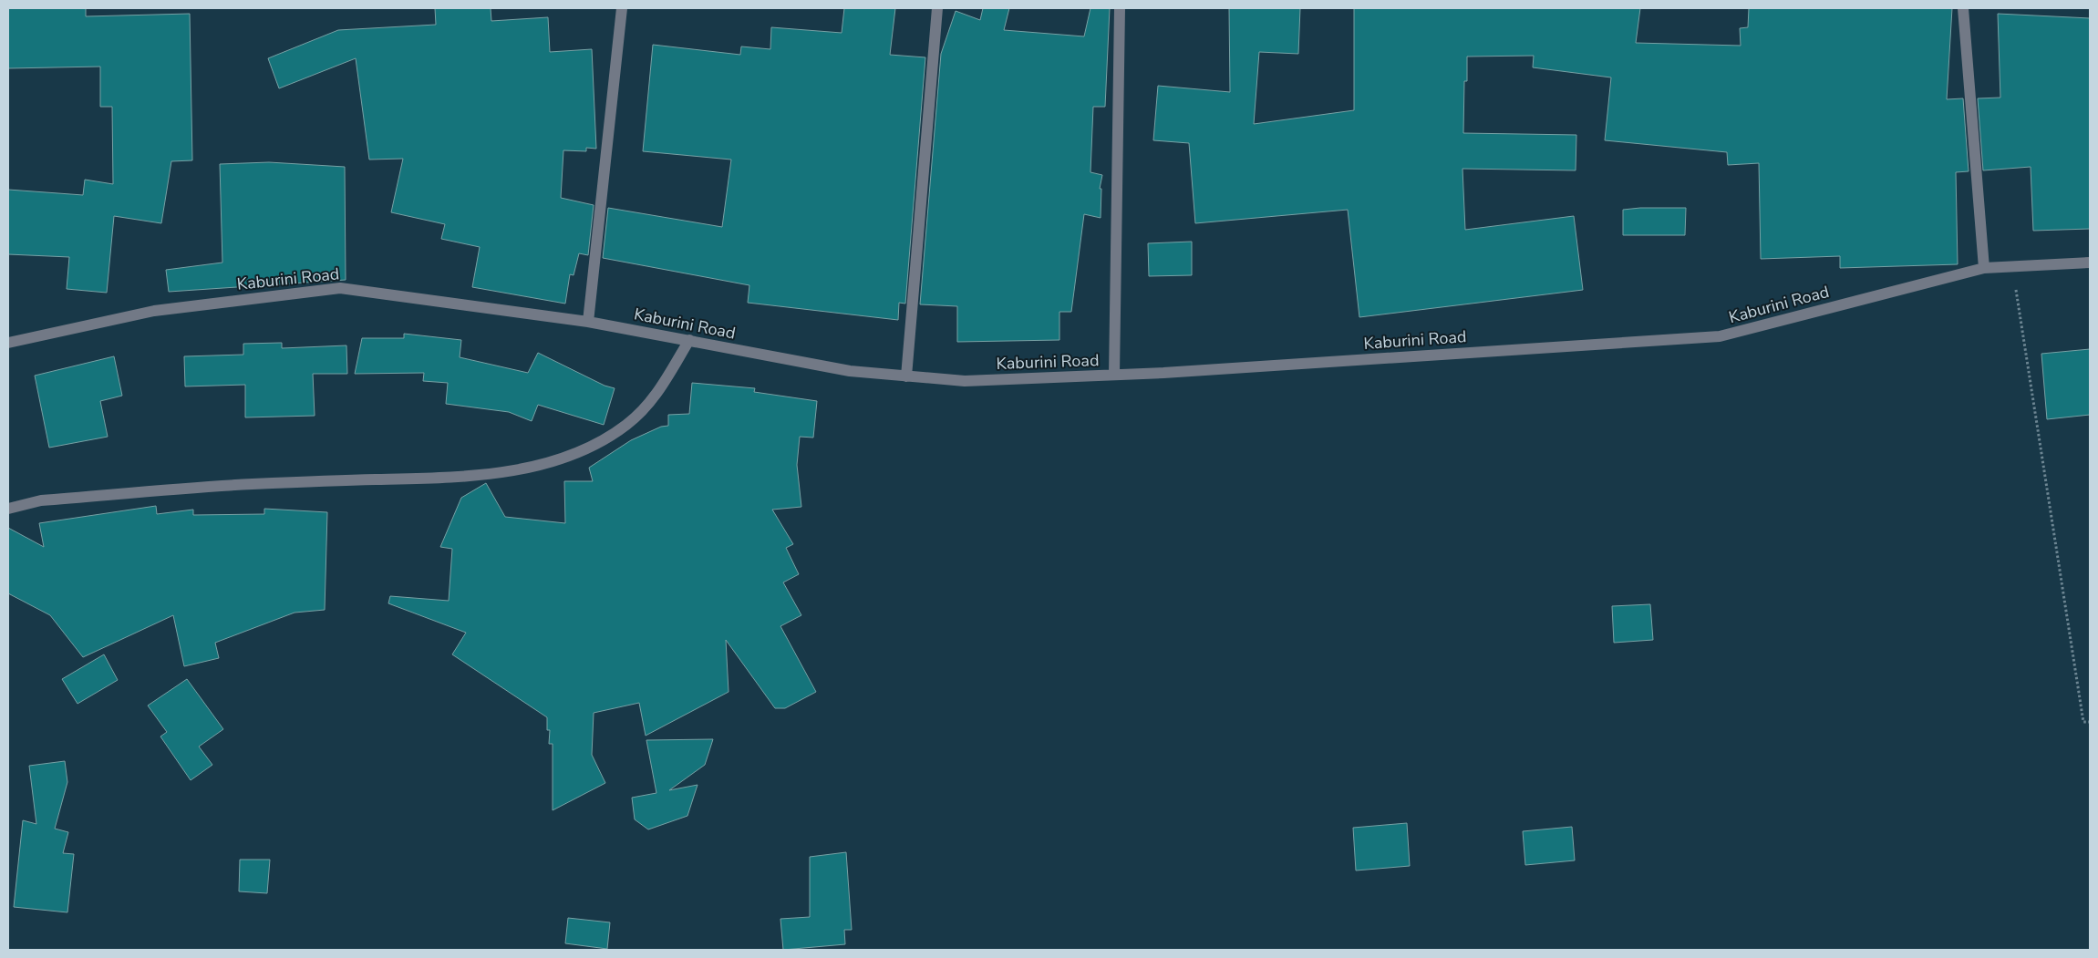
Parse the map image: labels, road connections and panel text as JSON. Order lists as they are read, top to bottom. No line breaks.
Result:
{"streets":{"street":["Kaburini Road"]}}
